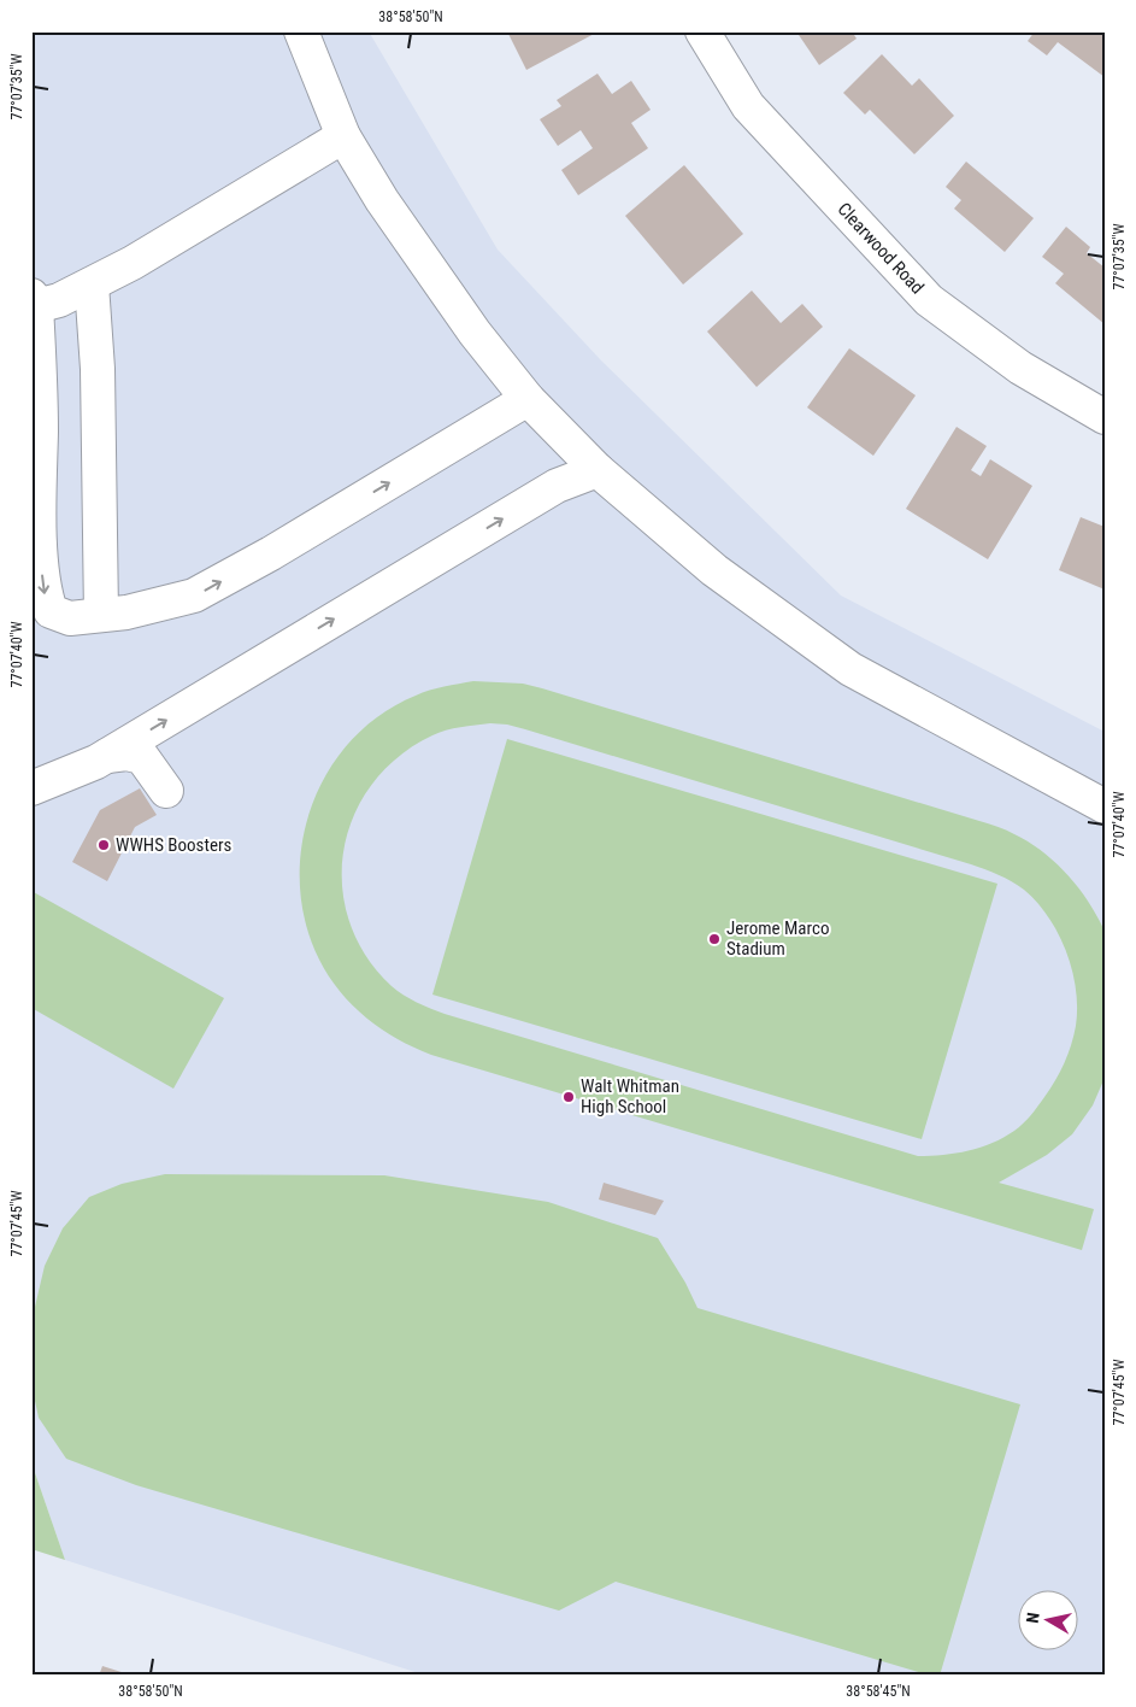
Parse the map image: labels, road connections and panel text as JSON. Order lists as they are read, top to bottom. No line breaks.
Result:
{"streets":{"street":["Clearwood Road"]},"places":["WWHS Boosters","Jerome Marco Stadium","Walt Whitman High School"],"north":"left","coordinates":["38°58'50\"N","77°07'35\"W","77°07'40\"W","77°07'45\"W","38°58'45\"N"]}
